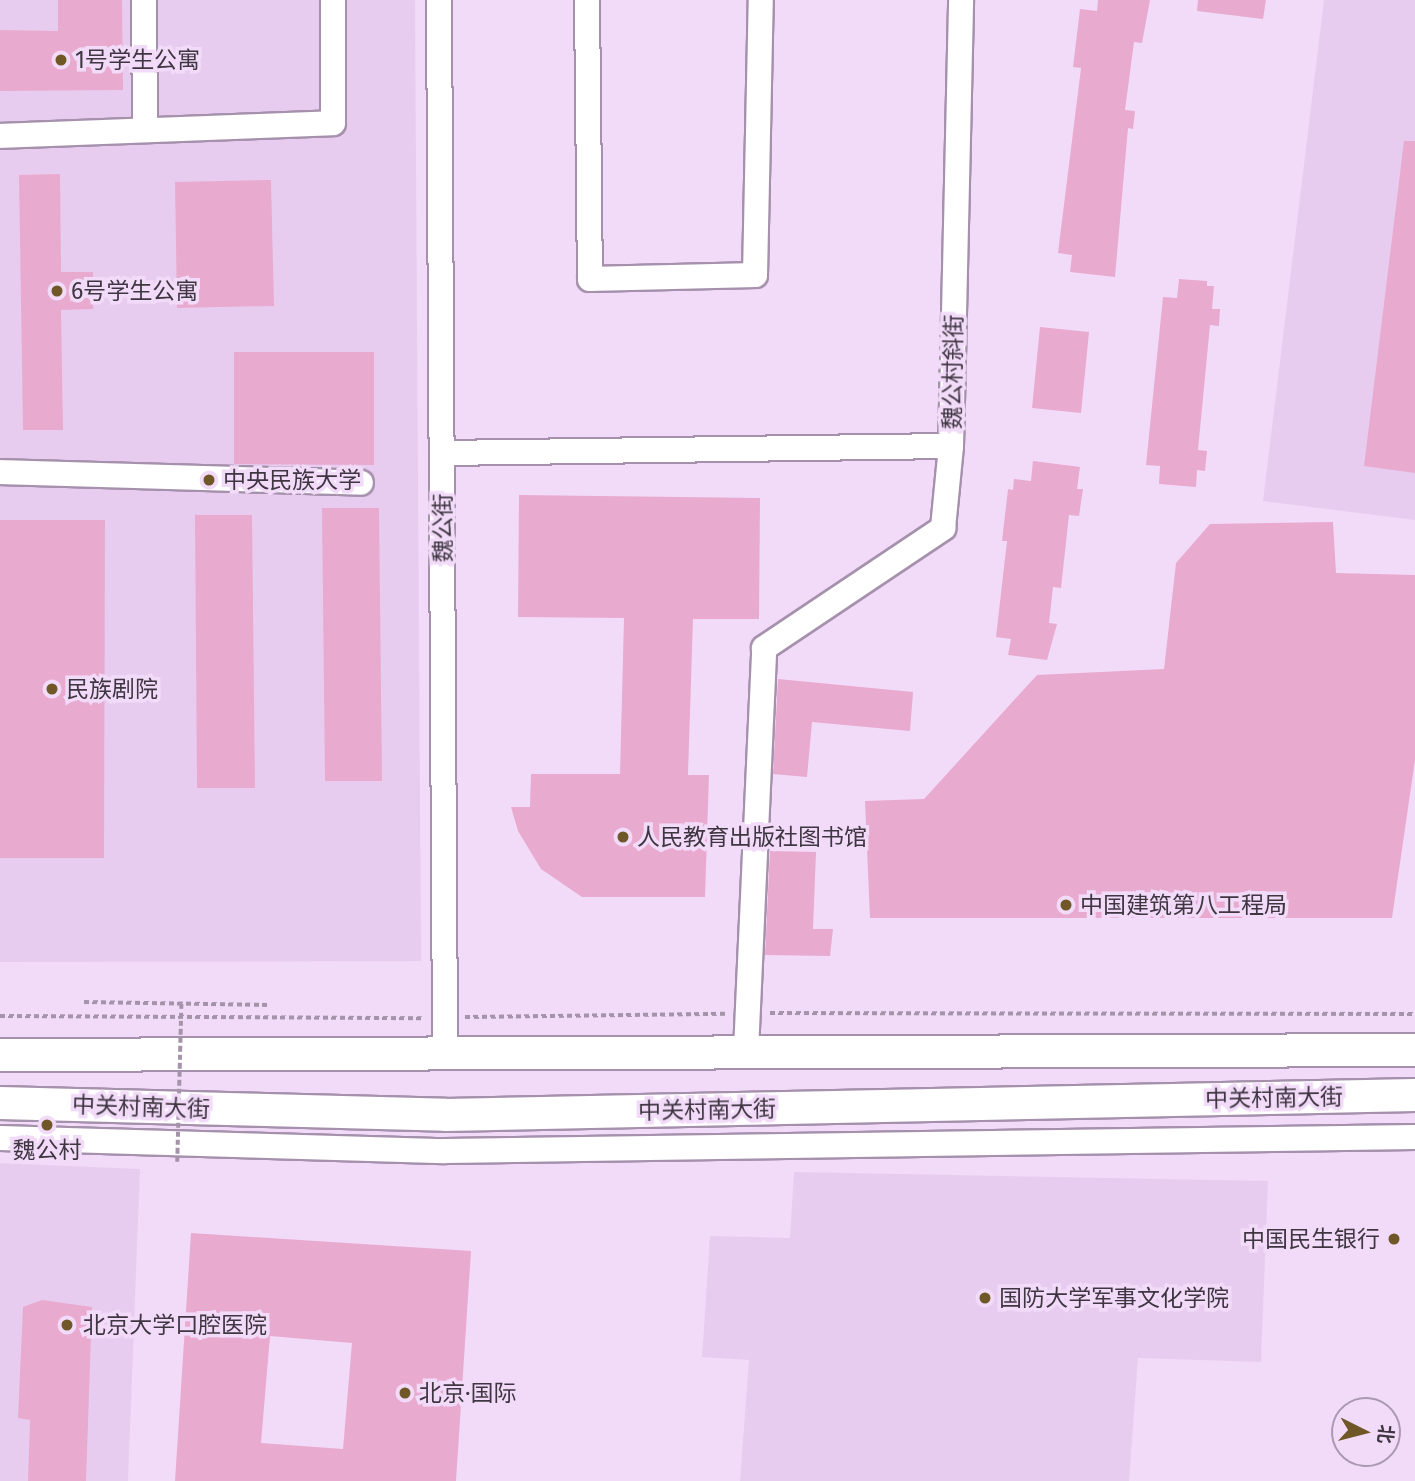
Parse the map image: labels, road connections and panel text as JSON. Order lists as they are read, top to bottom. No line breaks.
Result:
{"streets":{"main road":["中关村南大街"],"street":["魏公村斜街","魏公街"]},"crossings":[["魏公街","中关村南大街"]],"places":["1号学生公寓","6号学生公寓","中央民族大学","民族剧院","人民教育出版社图书馆","中国建筑第八工程局","魏公村","中国民生银行","国防大学军事文化学院","北京大学口腔医院","北京·国际"],"north":"right"}
